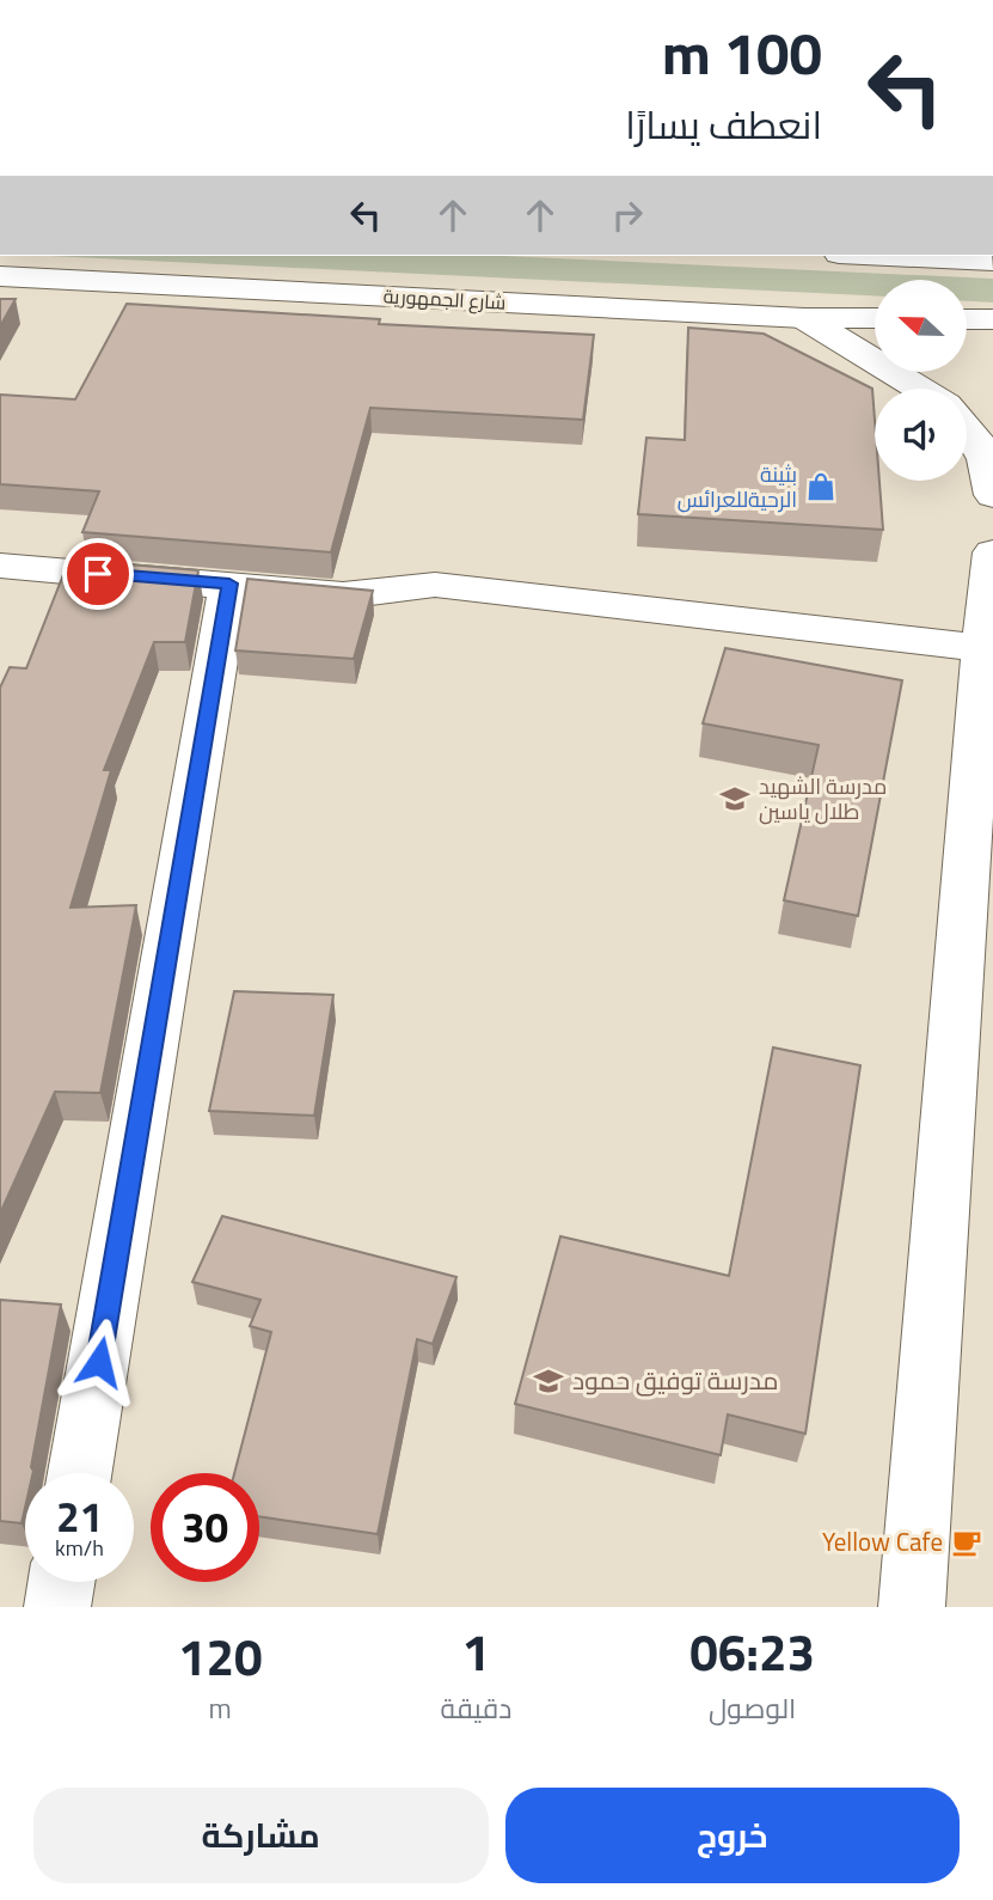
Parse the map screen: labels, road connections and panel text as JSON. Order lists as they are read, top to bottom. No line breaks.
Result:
{"streets":{"street":["شارع الجمهورية"]},"places":{"shop":["بثينة الرحيةللعرائس"],"school or university":["مدرسة الشهيد طلال ياسين","مدرسة توفيق حمود"],"cafe":["Yellow Cafe"]},"north":"left","page":{"turn":["100 m","انعطف يسارًا"],"speed":"21 km/h","limit":"30","eta":["06:23","الوصول","1","دقيقة","120","m"],"buttons":["خروج","مشاركة"]}}
